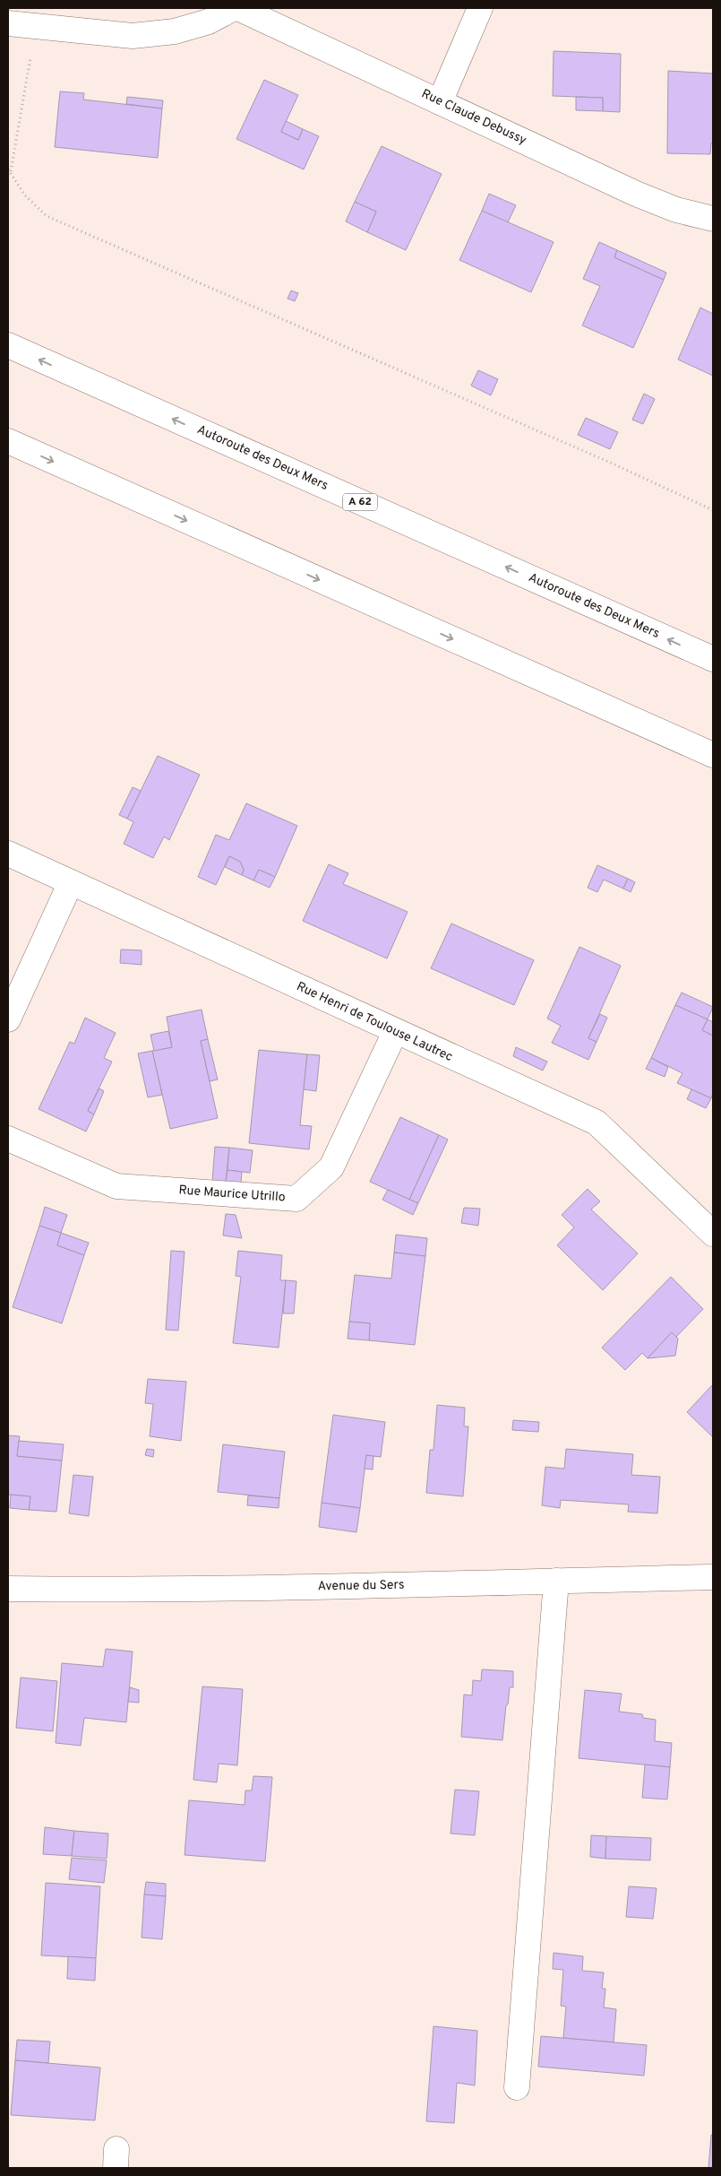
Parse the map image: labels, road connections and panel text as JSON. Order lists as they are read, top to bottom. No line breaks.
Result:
{"streets":{"main road":["Rue Claude Debussy","Autoroute des Deux Mers","A 62","Rue Henri de Toulouse Lautrec","Rue Maurice Utrillo","Avenue du Sers"]},"crossings":[["Rue Henri de Toulouse Lautrec","Rue Maurice Utrillo"]]}
